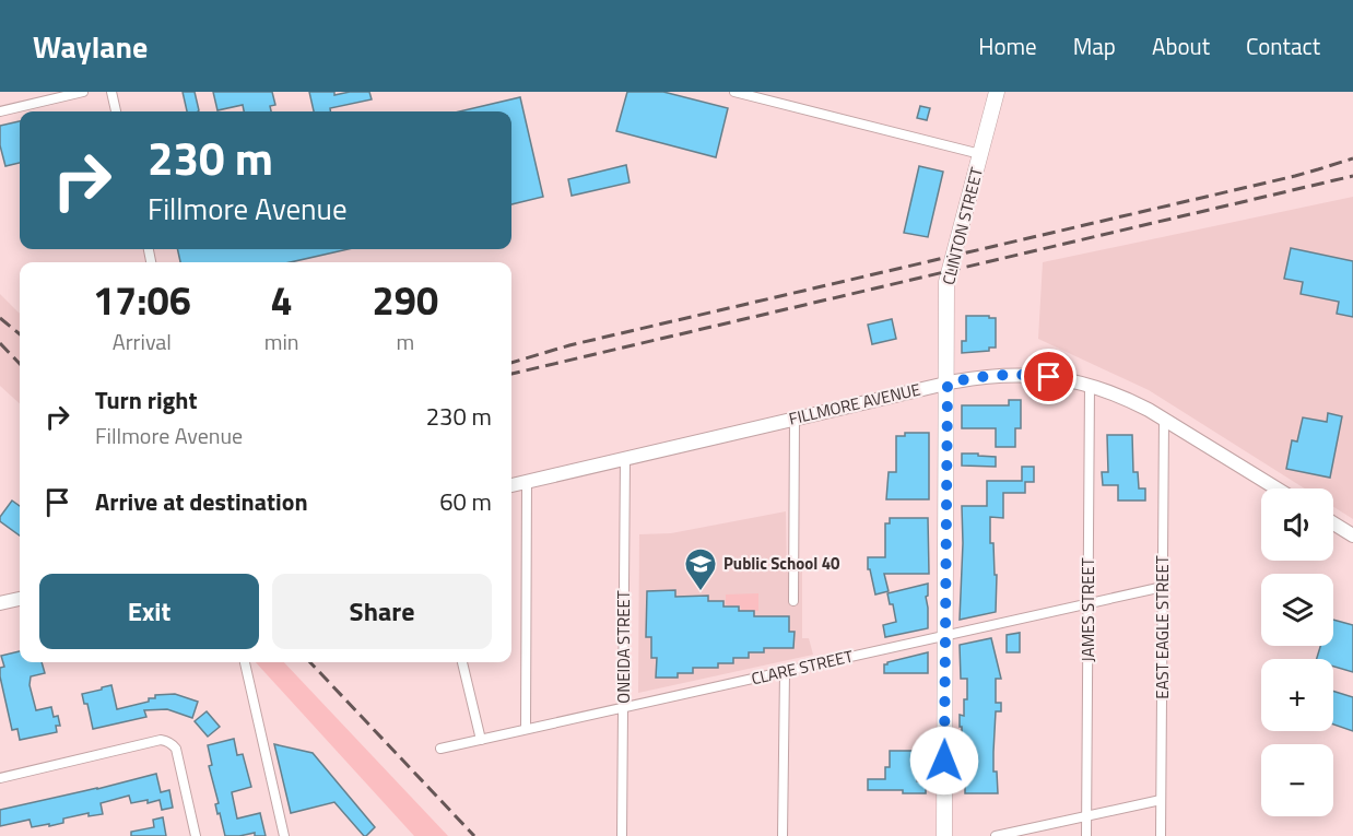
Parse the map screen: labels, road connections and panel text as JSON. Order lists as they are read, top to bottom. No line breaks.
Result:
{"streets":{"main road":["CLINTON STREET"],"street":["FILLMORE AVENUE","JAMES STREET","EAST EAGLE STREET","ONEIDA STREET","CLARE STREET"]},"crossings":[["CLINTON STREET","FILLMORE AVENUE"],["CLINTON STREET","CLARE STREET"],["FILLMORE AVENUE","JAMES STREET"],["FILLMORE AVENUE","EAST EAGLE STREET"],["FILLMORE AVENUE","ONEIDA STREET"],["JAMES STREET","CLARE STREET"],["EAST EAGLE STREET","CLARE STREET"],["ONEIDA STREET","CLARE STREET"]],"places":{"school or university":["Public School 40"]},"page":{"header":"Waylane","nav":["Home","Map","About","Contact"],"turn":["230 m","Fillmore Avenue"],"eta":["17:06","Arrival","4","min","290","m"],"list":[{"name":"Turn right","note":"Fillmore Avenue","value":"230 m"},{"name":"Arrive at destination","value":"60 m"}],"map_buttons":["+","−"],"buttons":["Exit","Share"]}}
